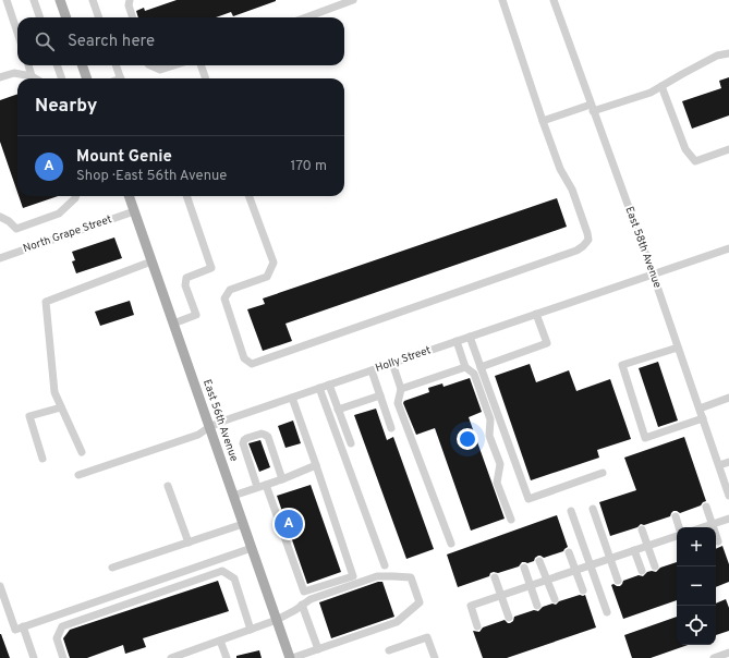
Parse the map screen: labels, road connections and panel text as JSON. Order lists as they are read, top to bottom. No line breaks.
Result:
{"streets":{"main road":["East 56th Avenue"],"street":["North Grape Street","East 58th Avenue","Holly Street"]},"crossings":[["North Grape Street","East 56th Avenue"],["East 58th Avenue","Holly Street"],["Holly Street","East 56th Avenue"]],"page":{"search":"Search here","heading":"Nearby","list":[{"mark":"A","name":"Mount Genie","note":"Shop · East 56th Avenue","value":"170 m"}],"pins":"A","map_buttons":["+","−"]}}
